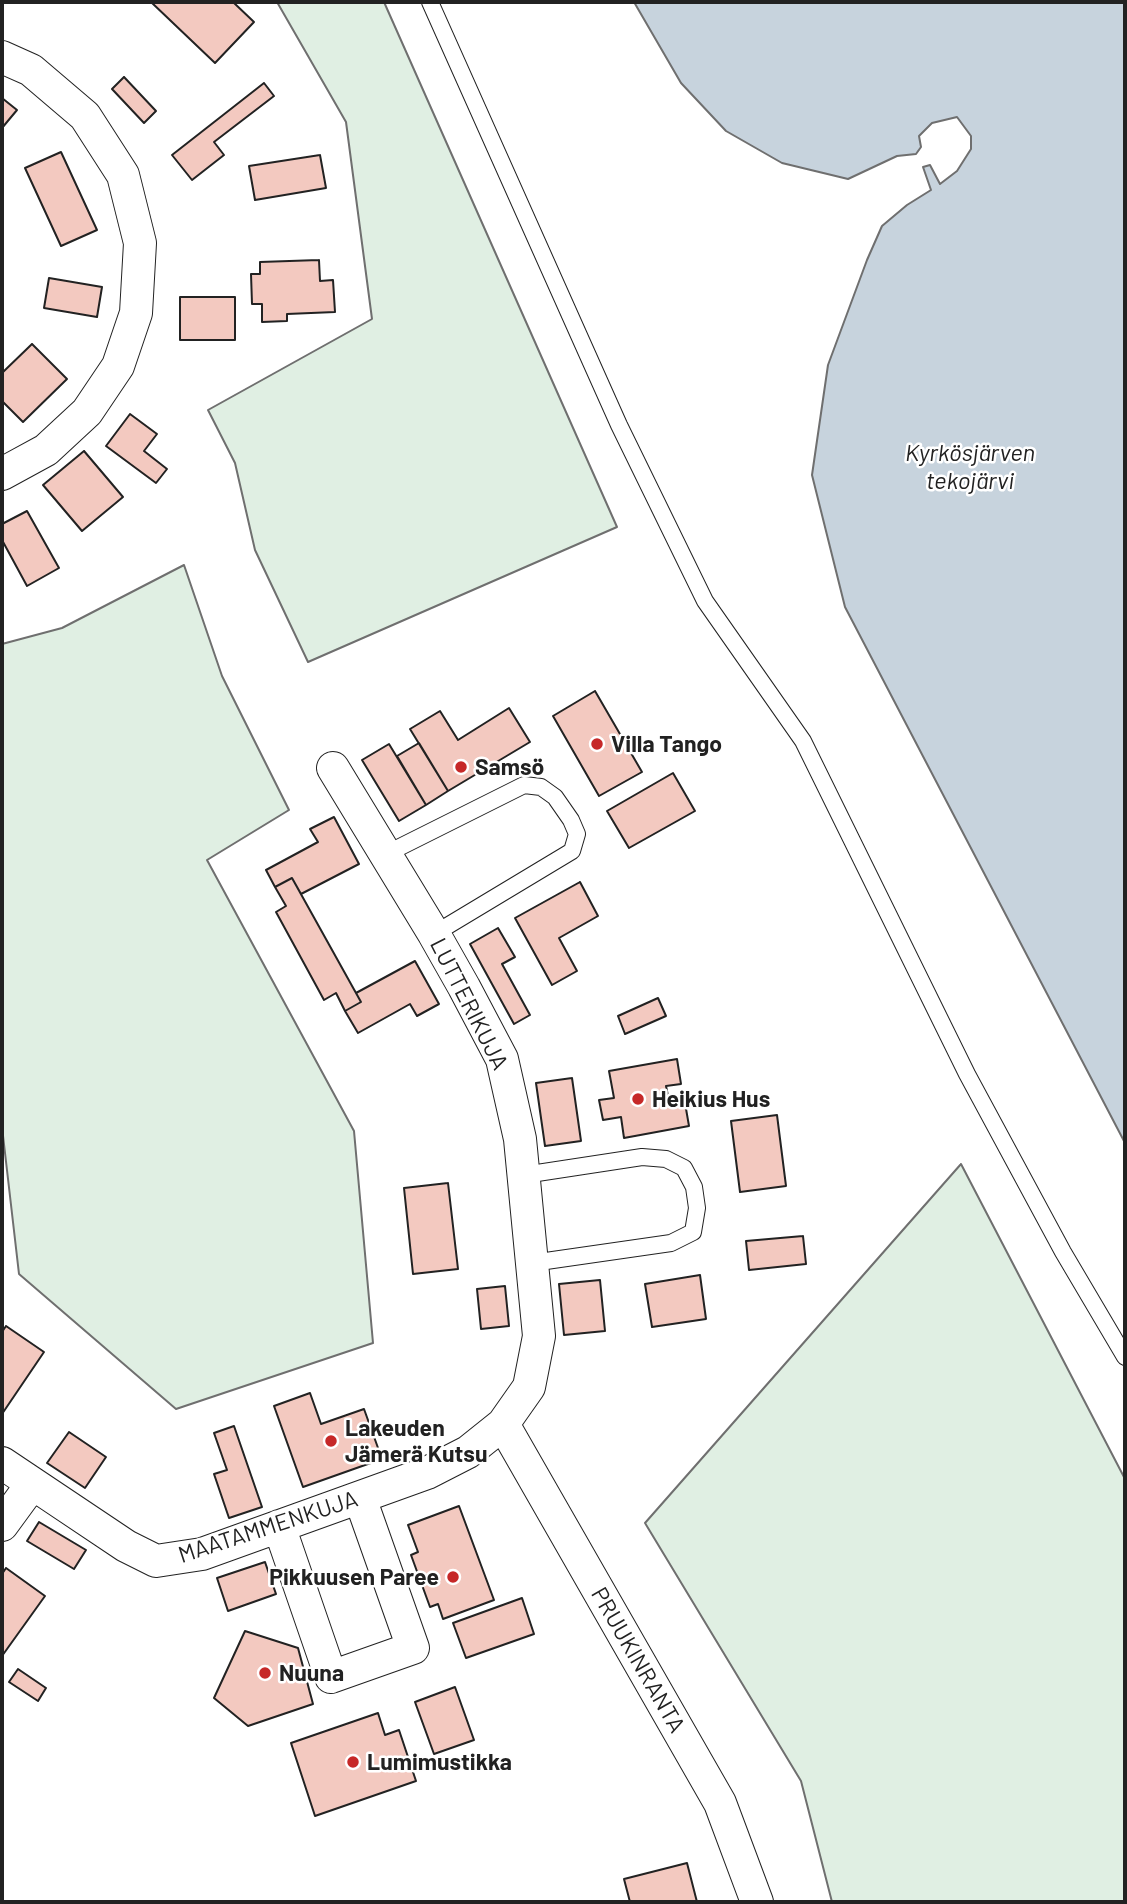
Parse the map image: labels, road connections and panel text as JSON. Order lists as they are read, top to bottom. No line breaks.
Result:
{"streets":{"street":["LUTTERIKUJA","MAATAMMENKUJA","PRUUKINRANTA"]},"crossings":[["LUTTERIKUJA","MAATAMMENKUJA"],["LUTTERIKUJA","PRUUKINRANTA"],["MAATAMMENKUJA","PRUUKINRANTA"]],"water":["Kyrkösjärven tekojärvi"],"places":["Villa Tango","Samsö","Heikius Hus","Lakeuden Jämerä Kutsu","Pikkuusen Paree","Nuuna","Lumimustikka"]}
